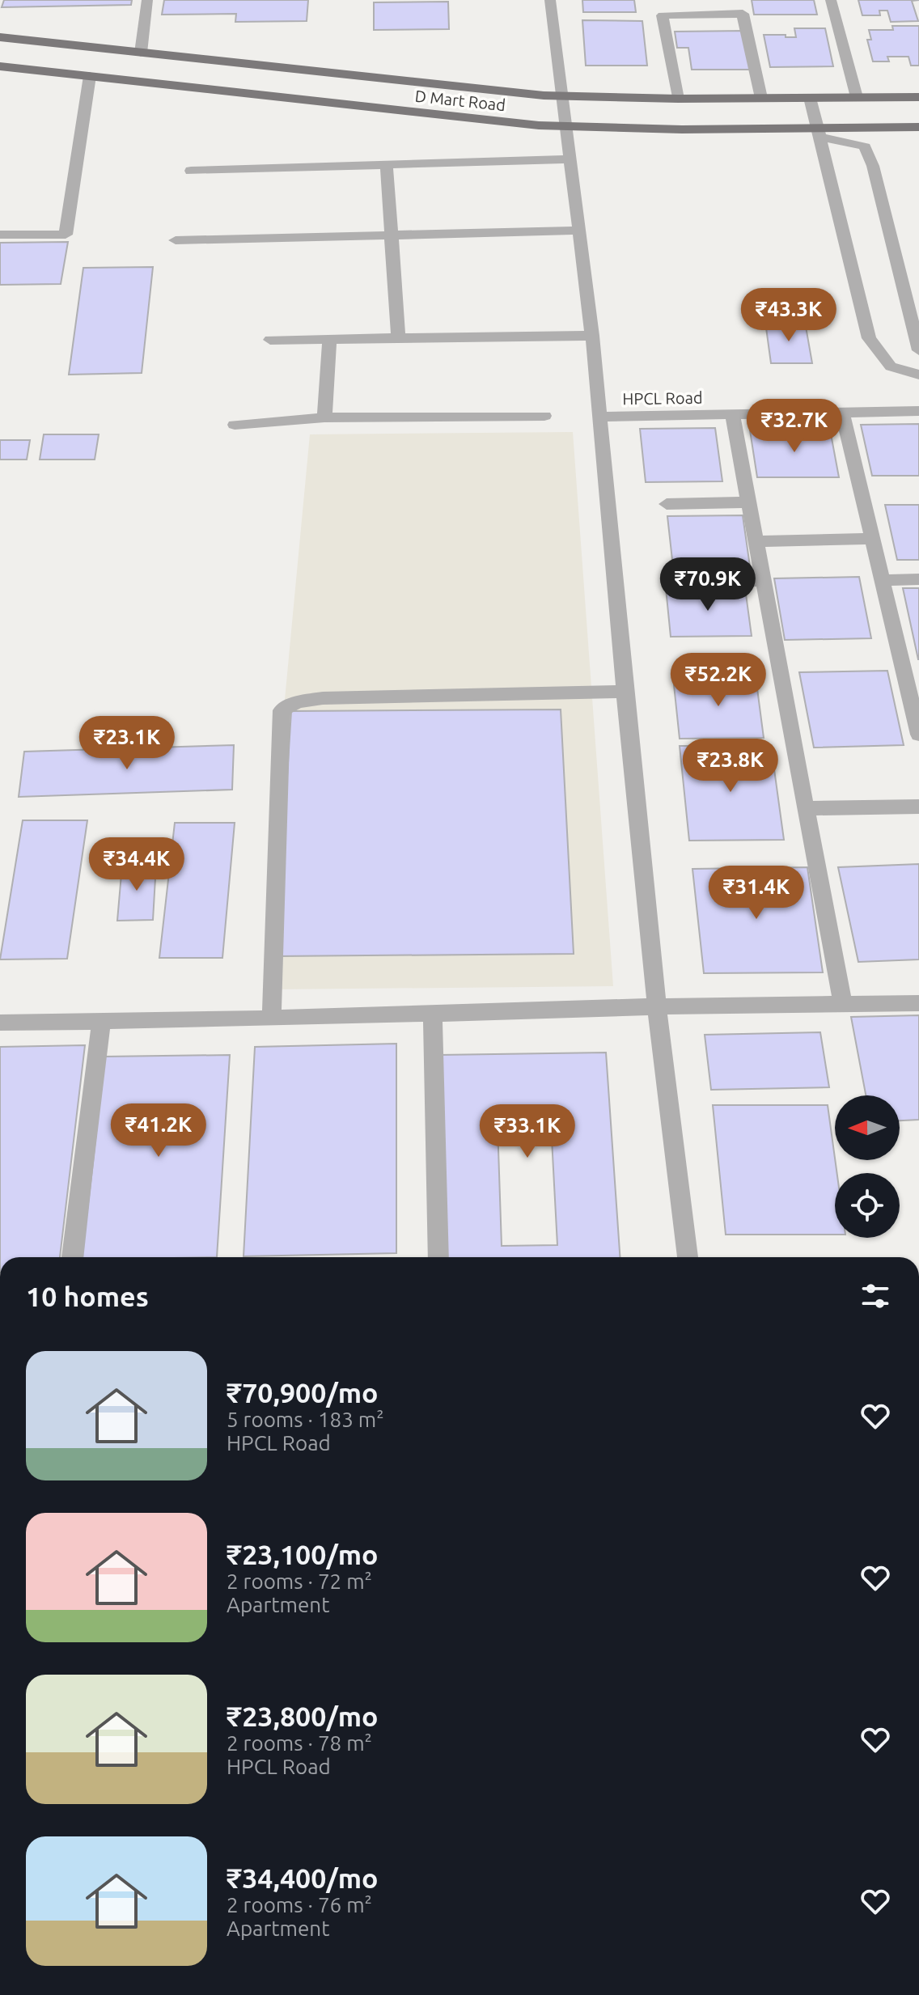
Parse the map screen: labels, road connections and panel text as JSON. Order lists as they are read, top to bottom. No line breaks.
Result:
{"streets":{"main road":["D Mart Road"],"street":["HPCL Road"]},"north":"left","page":{"price":["₹43.3K","₹32.7K","₹70.9K","₹52.2K","₹23.1K","₹23.8K","₹34.4K","₹31.4K","₹41.2K","₹33.1K"],"heading":"10 homes","list":[{"name":"₹70,900/mo","note":"5 rooms · 183 m² · HPCL Road"},{"name":"₹23,100/mo","note":"2 rooms · 72 m² · Apartment"},{"name":"₹23,800/mo","note":"2 rooms · 78 m² · HPCL Road"},{"name":"₹34,400/mo","note":"2 rooms · 76 m² · Apartment"}]}}
